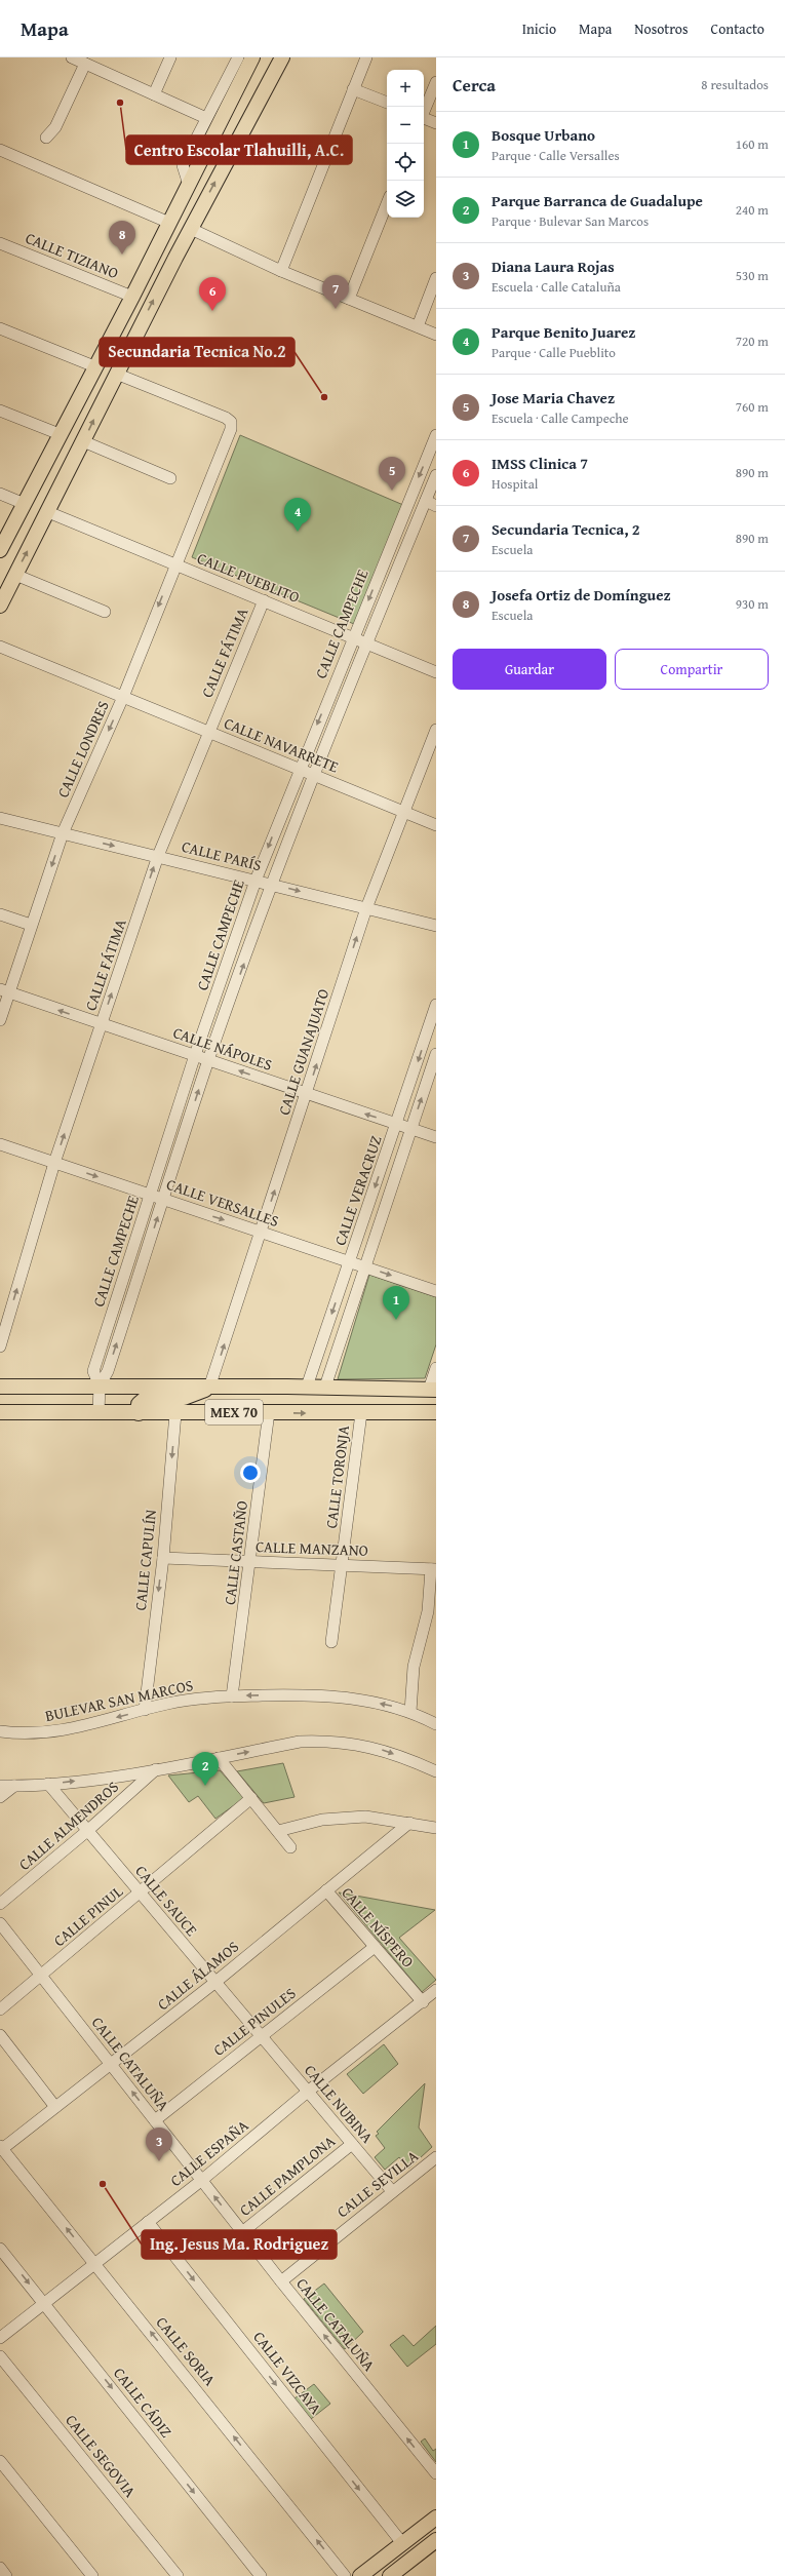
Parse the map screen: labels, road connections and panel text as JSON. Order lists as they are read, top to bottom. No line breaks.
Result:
{"streets":{"main road":["MEX 70"],"street":["CALLE TIZIANO","CALLE PUEBLITO","CALLE CAMPECHE","CALLE FÁTIMA","CALLE NAVARRETE","CALLE LONDRES","CALLE PARÍS","CALLE NÁPOLES","CALLE GUANAJUATO","CALLE VERACRUZ","CALLE VERSALLES","CALLE TORONJA","CALLE MANZANO","CALLE CASTAÑO","CALLE CAPULÍN","BULEVAR SAN MARCOS","CALLE ALMENDROS","CALLE SAUCE","CALLE PINUL","CALLE NÍSPERO","CALLE ÁLAMOS","CALLE PINULES","CALLE CATALUÑA","CALLE NUBINA","CALLE ESPAÑA","CALLE PAMPLONA","CALLE SEVILLA","CALLE SORIA","CALLE VIZCAYA","CALLE CÁDIZ","CALLE SEGOVIA"]},"crossings":[["CALLE PUEBLITO","CALLE CAMPECHE"],["CALLE PUEBLITO","CALLE FÁTIMA"],["CALLE PUEBLITO","CALLE LONDRES"],["CALLE CAMPECHE","CALLE NAVARRETE"],["CALLE CAMPECHE","CALLE PARÍS"],["CALLE CAMPECHE","CALLE NÁPOLES"],["CALLE CAMPECHE","CALLE VERSALLES"],["CALLE CAMPECHE","MEX 70"],["CALLE FÁTIMA","CALLE NAVARRETE"],["CALLE FÁTIMA","CALLE PARÍS"],["CALLE FÁTIMA","CALLE NÁPOLES"],["CALLE FÁTIMA","CALLE VERSALLES"],["CALLE NAVARRETE","CALLE LONDRES"],["CALLE NAVARRETE","CALLE GUANAJUATO"],["CALLE LONDRES","CALLE PARÍS"],["CALLE LONDRES","CALLE NÁPOLES"],["CALLE PARÍS","CALLE GUANAJUATO"],["CALLE NÁPOLES","CALLE GUANAJUATO"],["CALLE NÁPOLES","CALLE VERACRUZ"],["CALLE GUANAJUATO","CALLE VERSALLES"],["CALLE GUANAJUATO","MEX 70"],["CALLE VERACRUZ","CALLE VERSALLES"],["CALLE VERACRUZ","MEX 70"],["MEX 70","CALLE TORONJA"],["MEX 70","CALLE CASTAÑO"],["MEX 70","CALLE CAPULÍN"],["CALLE TORONJA","CALLE MANZANO"],["CALLE MANZANO","CALLE CASTAÑO"],["CALLE MANZANO","CALLE CAPULÍN"],["CALLE CASTAÑO","BULEVAR SAN MARCOS"],["CALLE CAPULÍN","BULEVAR SAN MARCOS"],["CALLE ALMENDROS","CALLE SAUCE"],["CALLE SAUCE","CALLE PINUL"],["CALLE SAUCE","CALLE ÁLAMOS"],["CALLE SAUCE","CALLE PINULES"],["CALLE SAUCE","CALLE NUBINA"],["CALLE PINUL","CALLE CATALUÑA"],["CALLE NÍSPERO","CALLE ÁLAMOS"],["CALLE NÍSPERO","CALLE PINULES"],["CALLE NÍSPERO","CALLE ESPAÑA"],["CALLE ÁLAMOS","CALLE CATALUÑA"],["CALLE ÁLAMOS","CALLE SORIA"],["CALLE PINULES","CALLE CATALUÑA"],["CALLE PINULES","CALLE NUBINA"],["CALLE CATALUÑA","CALLE ESPAÑA"],["CALLE CATALUÑA","CALLE PAMPLONA"],["CALLE CATALUÑA","CALLE SEVILLA"],["CALLE NUBINA","CALLE ESPAÑA"],["CALLE NUBINA","CALLE PAMPLONA"],["CALLE NUBINA","CALLE SEVILLA"],["CALLE ESPAÑA","CALLE SORIA"],["CALLE ESPAÑA","CALLE VIZCAYA"],["CALLE ESPAÑA","CALLE CÁDIZ"]],"one_way":["CALLE FÁTIMA","CALLE LONDRES","CALLE PARÍS","CALLE NÁPOLES","CALLE GUANAJUATO","CALLE VERSALLES","CALLE CAPULÍN","CALLE CATALUÑA","CALLE SORIA","CALLE VIZCAYA","CALLE CÁDIZ"],"places":["Centro Escolar Tlahuilli, A.C.","Secundaria Tecnica No.2","Ing. Jesus Ma. Rodriguez"],"page":{"header":"Mapa","nav":["Inicio","Mapa","Nosotros","Contacto"],"heading":["Cerca","8 resultados"],"map_buttons":["+","−"],"list":[{"mark":"1","name":"Bosque Urbano","note":"Parque · Calle Versalles","value":"160 m"},{"mark":"2","name":"Parque Barranca de Guadalupe","note":"Parque · Bulevar San Marcos","value":"240 m"},{"mark":"3","name":"Diana Laura Rojas","note":"Escuela · Calle Cataluña","value":"530 m"},{"mark":"4","name":"Parque Benito Juarez","note":"Parque · Calle Pueblito","value":"720 m"},{"mark":"5","name":"Jose Maria Chavez","note":"Escuela · Calle Campeche","value":"760 m"},{"mark":"6","name":"IMSS Clinica 7","note":"Hospital","value":"890 m"},{"mark":"7","name":"Secundaria Tecnica, 2","note":"Escuela","value":"890 m"},{"mark":"8","name":"Josefa Ortiz de Domínguez","note":"Escuela","value":"930 m"}],"pins":["8","7","6","5","4","1","2","3"],"buttons":["Guardar","Compartir"]}}
